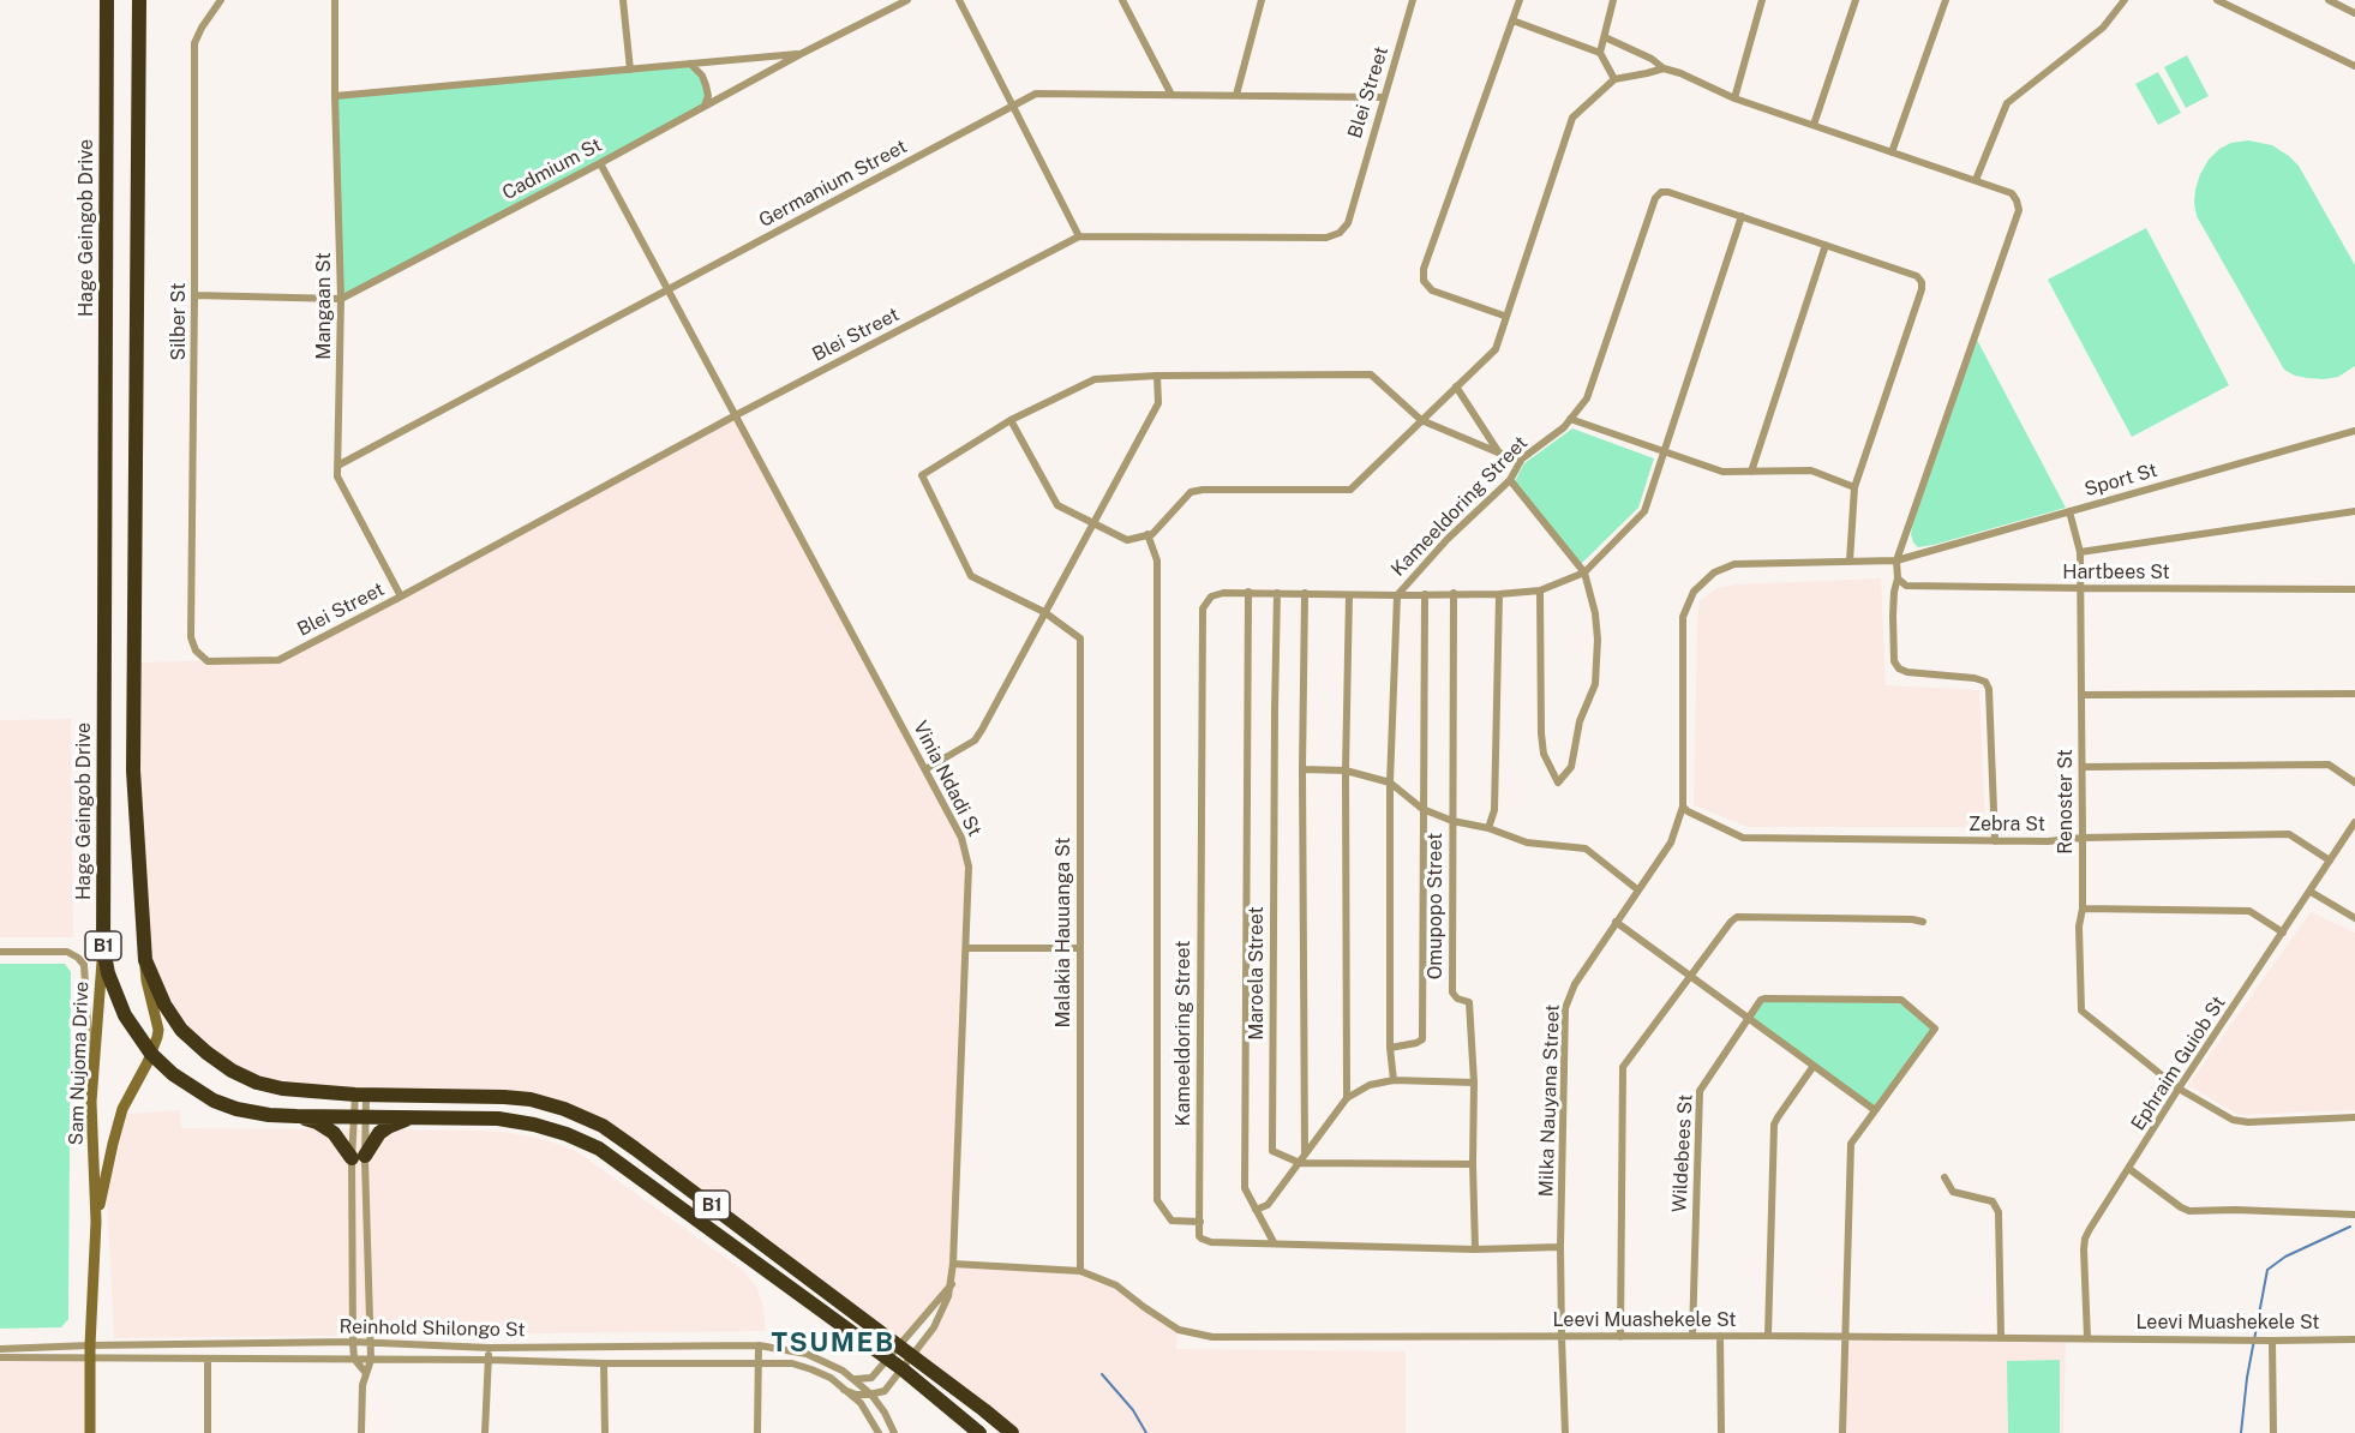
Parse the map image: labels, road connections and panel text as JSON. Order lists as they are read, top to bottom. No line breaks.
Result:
{"streets":{"highway":["Hage Geingob Drive","B1"],"street":["Blei Street","Cadmium St","Germanium Street","Mangaan St","Silber St","Sport St","Kameeldoring Street","Hartbees St","Vinia Ndadi St","Renoster St","Zebra St","Omupopo Street","Malakia Hauuanga St","Maroela Street","Sam Nujoma Drive","Ephraim Guiob St","Milka Nauyana Street","Wildebees St","Leevi Muashekele St","Reinhold Shilongo St"]},"crossings":[["Blei Street","Germanium Street"],["Blei Street","Mangaan St"],["Blei Street","Silber St"],["Blei Street","Vinia Ndadi St"],["Cadmium St","Mangaan St"],["Cadmium St","Silber St"],["Cadmium St","Vinia Ndadi St"],["Germanium Street","Mangaan St"],["Germanium Street","Vinia Ndadi St"],["Hage Geingob Drive","Vinia Ndadi St"],["Hage Geingob Drive","Sam Nujoma Drive"],["Sport St","Renoster St"],["Sport St","Milka Nauyana Street"],["Kameeldoring Street","Maroela Street"],["Kameeldoring Street","Milka Nauyana Street"],["Hartbees St","Renoster St"],["Vinia Ndadi St","B1"],["Vinia Ndadi St","Leevi Muashekele St"],["Renoster St","Zebra St"],["Renoster St","Ephraim Guiob St"],["Zebra St","Ephraim Guiob St"],["Zebra St","Milka Nauyana Street"],["Malakia Hauuanga St","Leevi Muashekele St"],["B1","Sam Nujoma Drive"],["Sam Nujoma Drive","Reinhold Shilongo St"],["Ephraim Guiob St","Leevi Muashekele St"],["Milka Nauyana Street","Leevi Muashekele St"],["Wildebees St","Leevi Muashekele St"]],"districts":["TSUMEB"]}
